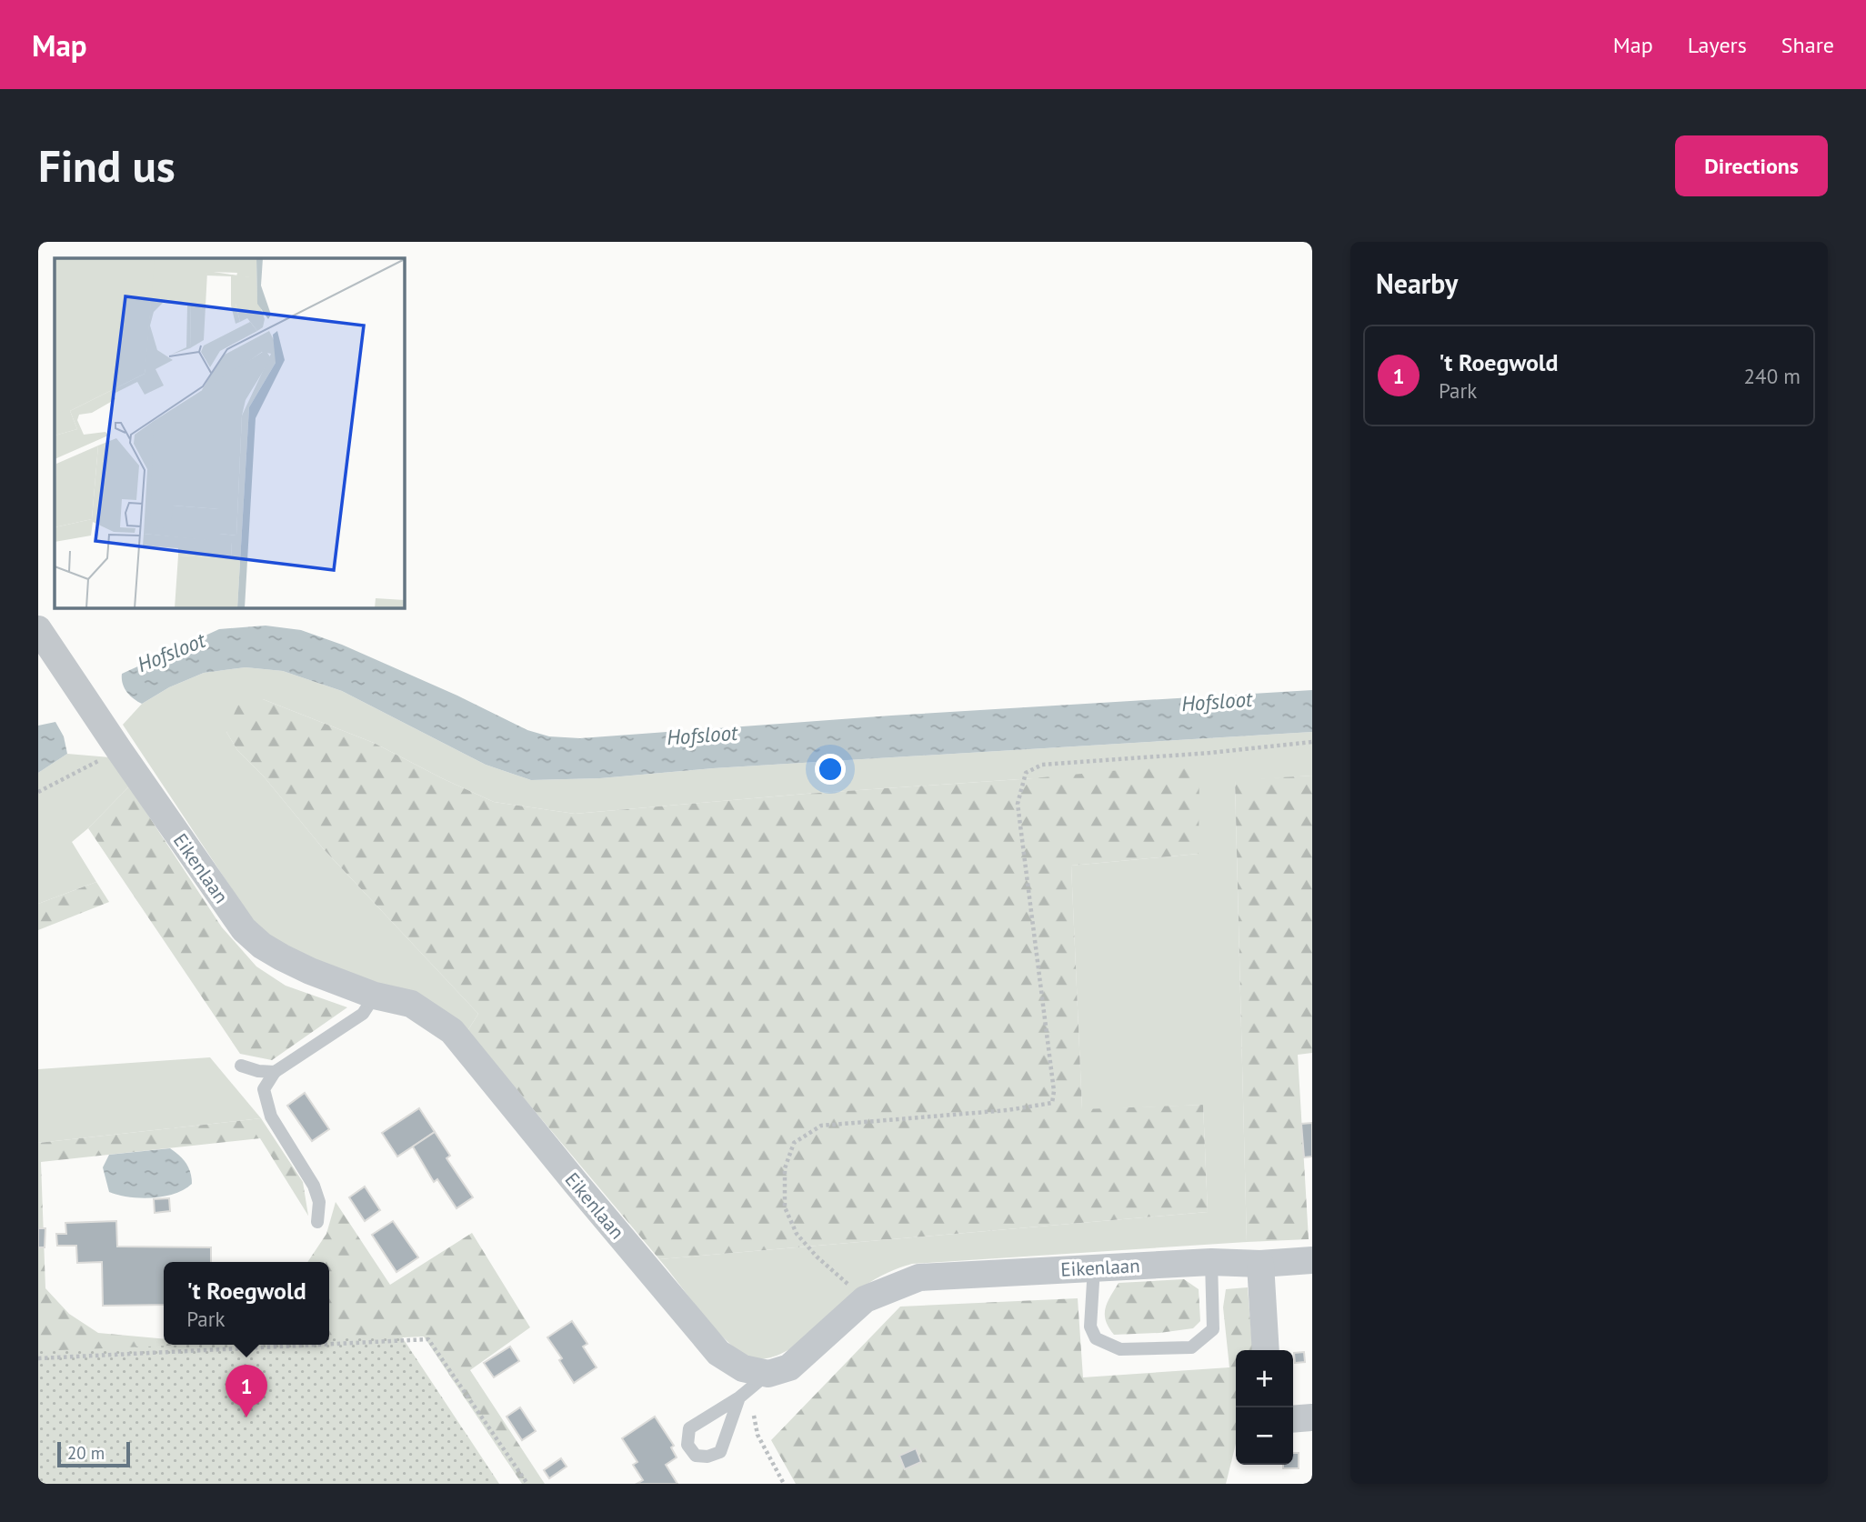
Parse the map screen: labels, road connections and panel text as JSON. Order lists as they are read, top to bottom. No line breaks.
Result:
{"streets":{"street":["Eikenlaan"]},"water":["Hofsloot"],"scale_bar":"20 m","page":{"header":"Map","nav":["Map","Layers","Share"],"buttons":"Directions","title":"Find us","heading":"Nearby","list":[{"mark":"1","name":"'t Roegwold","note":"Park","value":"240 m"}],"popup":["'t Roegwold","Park"],"map_buttons":["+","−"],"pins":"1","scale":"20 m"}}
